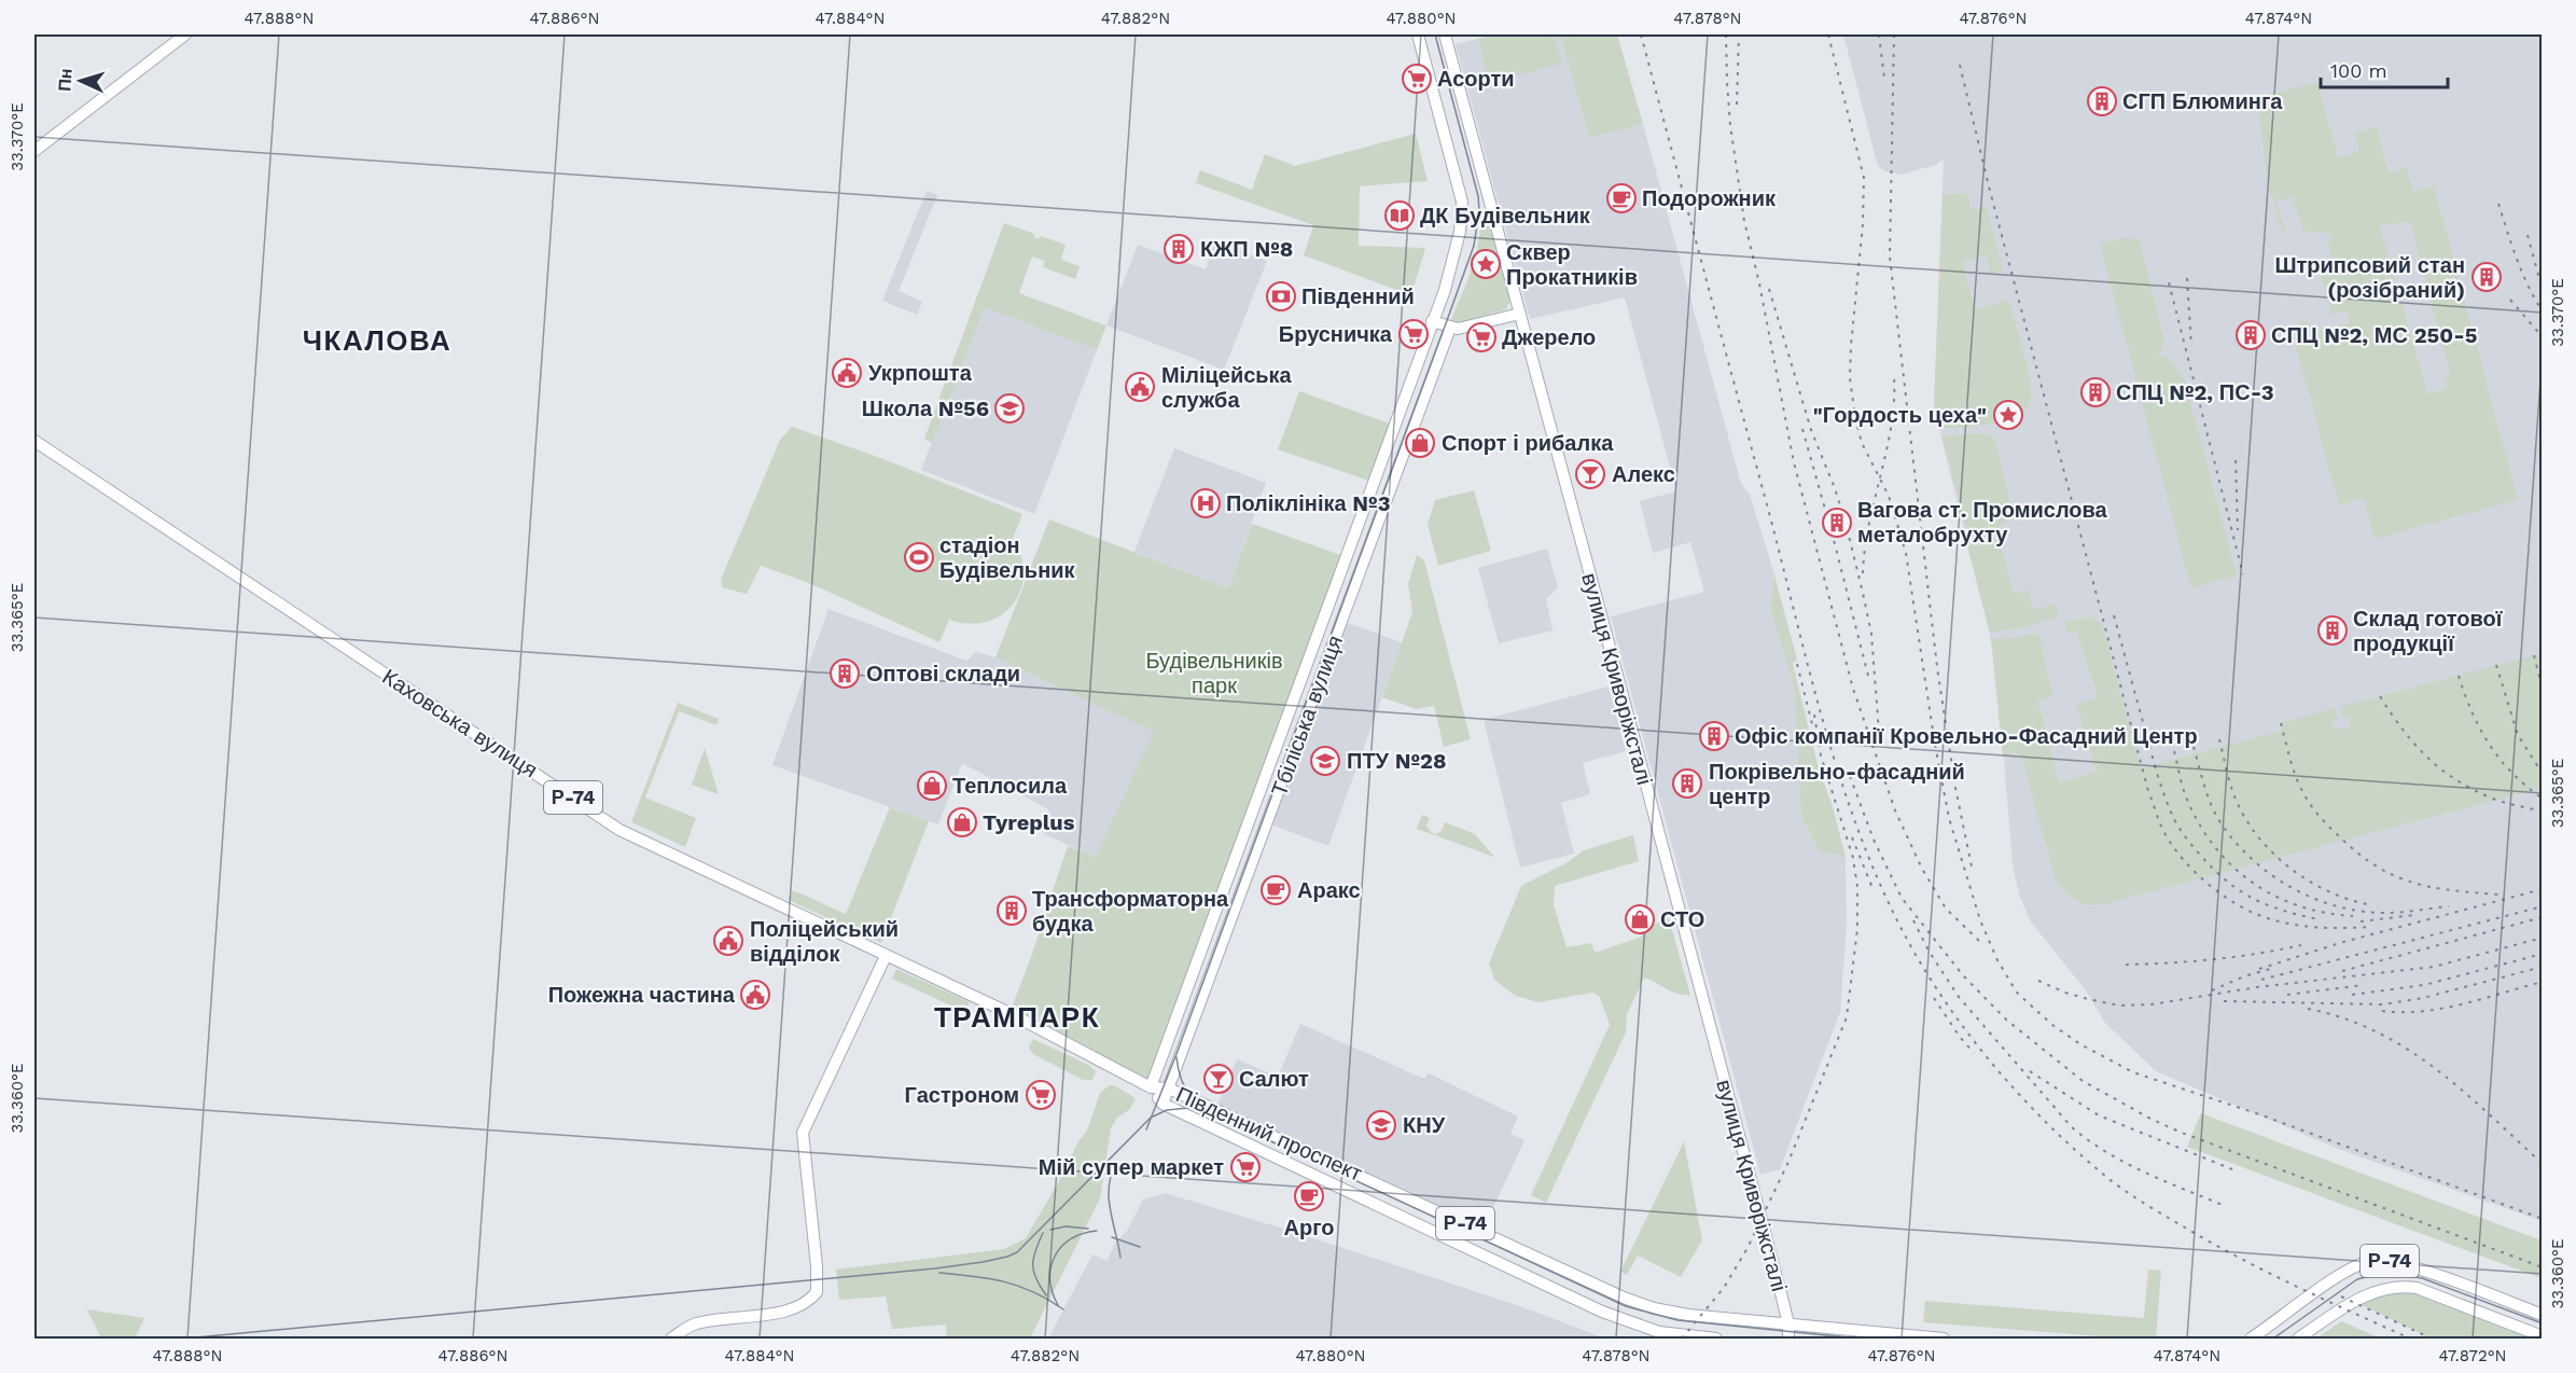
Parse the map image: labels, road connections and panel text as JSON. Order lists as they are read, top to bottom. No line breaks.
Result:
{"streets":{"main road":["вулиця Криворіжсталі","Тбіліська вулиця","Каховська вулиця","Р-74","Південний проспект"]},"crossings":[["вулиця Криворіжсталі","Південний проспект"],["Тбіліська вулиця","Каховська вулиця"],["Тбіліська вулиця","Південний проспект"],["Каховська вулиця","Південний проспект"]],"districts":["ЧКАЛОВА","ТРАМПАРК"],"parks":["Будівельників парк"],"places":{"supermarket":["Асорти","Брусничка","Джерело","Гастроном","Мій супер маркет"],"building":["СГП Блюминга","КЖП №8","Штрипсовий стан (розібраний)","СПЦ №2, МС 250-5","СПЦ №2, ПС-3","Вагова ст. Промислова металобрухту","Склад готової продукції","Оптові склади","Офіс компанії Кровельно-Фасадний Центр","Покрівельно-фасадний центр","Трансформаторна будка"],"cafe":["Подорожник","Аракс","Арго"],"library":["ДК Будівельник"],"place":["Сквер Прокатників","\"Гордость цеха\""],"bank":["Південний"],"public building":["Укрпошта","Міліцейська служба","Поліцейський відділок","Пожежна частина"],"school or university":["Школа №56","ПТУ №28","КНУ"],"shop":["Спорт і рибалка","Теплосила","Tyreplus","СТО"],"bar":["Алекс","Салют"],"hospital":["Поліклініка №3"],"sports":["стадіон Будівельник"]},"scale_bar":"100 m","north":"left","coordinates":["47.888°N","47.886°N","47.884°N","47.882°N","47.880°N","47.878°N","47.876°N","47.874°N","33.370°E","33.365°E","33.360°E","47.872°N"]}
